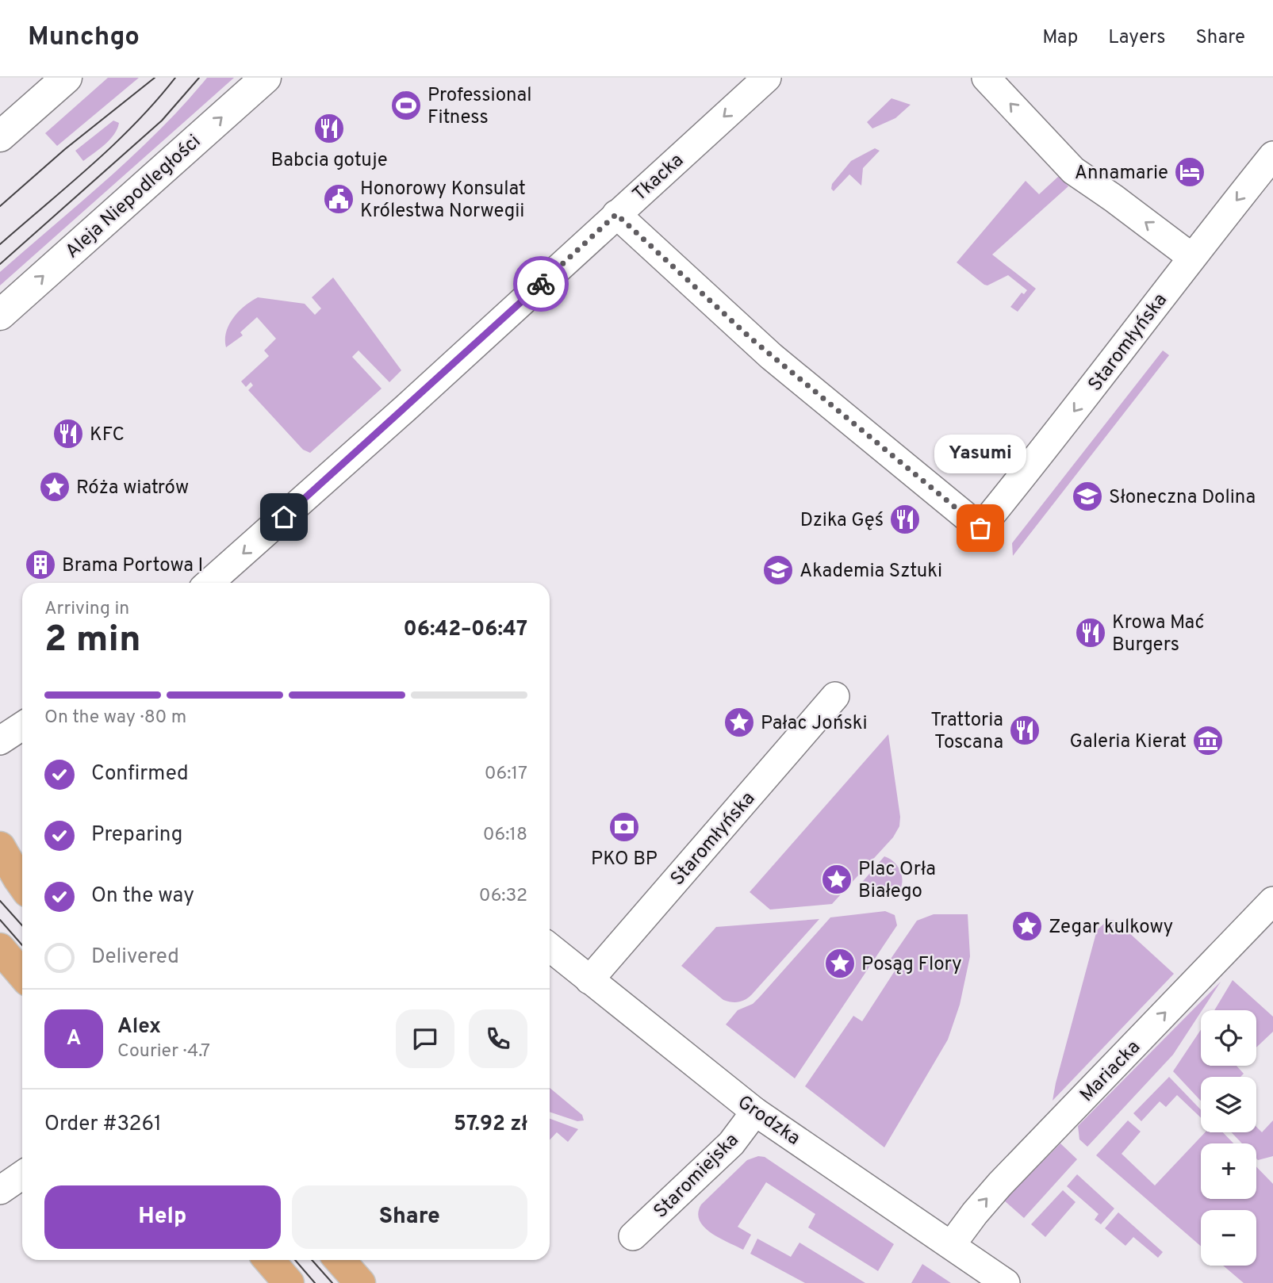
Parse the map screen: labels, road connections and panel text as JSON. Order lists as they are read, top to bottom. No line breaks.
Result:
{"streets":{"street":["Tkacka","Aleja Niepodległości","Staromłyńska","Mariacka","Grodzka","Staromiejska"]},"crossings":[["Tkacka","Staromłyńska"],["Staromłyńska","Grodzka"],["Mariacka","Grodzka"],["Grodzka","Staromiejska"]],"one_way":["Tkacka","Aleja Niepodległości","Mariacka"],"places":{"sports":["Professional Fitness"],"restaurant":["Babcia gotuje","KFC","Dzika Gęś","Krowa Mać Burgers","Trattoria Toscana"],"hotel":["Annamarie"],"public building":["Honorowy Konsulat Królestwa Norwegii"],"place":["Róża wiatrów","Pałac Joński","Plac Orła Białego","Zegar kulkowy","Posąg Flory"],"school or university":["Słoneczna Dolina","Akademia Sztuki"],"other":["Yasumi"],"building":["Brama Portowa I"],"museum":["Galeria Kierat"],"bank":["PKO BP"]},"page":{"header":"Munchgo","nav":["Map","Layers","Share"],"bubble":"Yasumi","heading":["2 min","Arriving in","06:42–06:47"],"panel":["Alex","Courier · 4.7","Order #3261","57.92 zł"],"bar":"On the way · 80 m","list":[["Confirmed","06:17"],["Preparing","06:18"],["On the way","06:32"],"Delivered"],"round":"A","map_buttons":["+","−"],"buttons":["Help","Share"]}}
